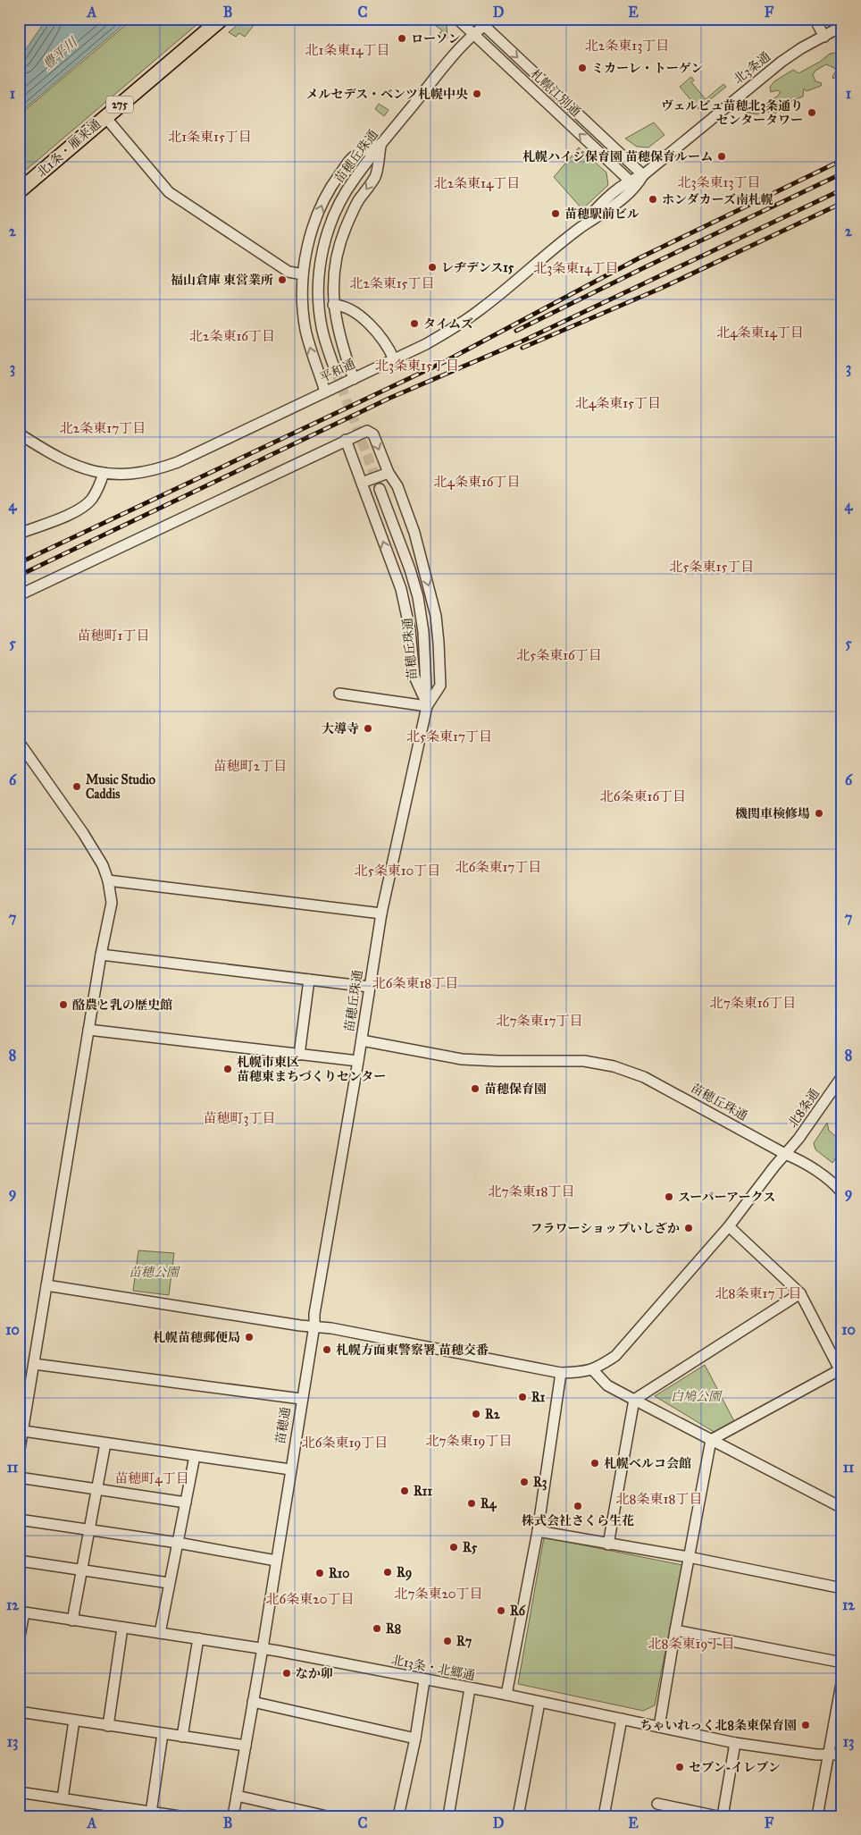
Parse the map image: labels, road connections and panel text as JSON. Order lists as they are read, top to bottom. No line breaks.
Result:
{"streets":{"highway":["275","北1条・雁来通"],"street":["北3条通","札幌江別通","苗穂丘珠通","平和通","北8条通","苗穂通","北13条・北郷通"]},"crossings":[["北3条通","札幌江別通"],["北3条通","平和通"],["札幌江別通","苗穂丘珠通"],["札幌江別通","平和通"],["苗穂丘珠通","北8条通"],["苗穂丘珠通","苗穂通"],["苗穂通","北13条・北郷通"]],"districts":["北2条東13丁目","北1条東14丁目","北1条東15丁目","北3条東13丁目","北2条東14丁目","北3条東14丁目","北2条東15丁目","北4条東14丁目","北2条東16丁目","北3条東15丁目","北4条東15丁目","北2条東17丁目","北4条東16丁目","北5条東15丁目","苗穂町1丁目","北5条東16丁目","北5条東17丁目","苗穂町2丁目","北6条東16丁目","北6条東17丁目","北5条東10丁目","北6条東18丁目","北7条東16丁目","北7条東17丁目","苗穂町3丁目","北7条東18丁目","北8条東17丁目","北7条東19丁目","北6条東19丁目","苗穂町4丁目","北8条東18丁目","北7条東20丁目","北6条東20丁目","北8条東19丁目"],"water":["豊平川"],"parks":["苗穂公園","白鳩公園"],"places":["ローソン","ミカーレ・トーゲン","メルセデス・ベンツ札幌中央","ヴェルビュ苗穂北3条通り センタータワー","札幌ハイジ保育園 苗穂保育ルーム","ホンダカーズ南札幌","苗穂駅前ビル","レヂデンス15","福山倉庫 東営業所","タイムズ","大導寺","Music Studio Caddis","機関車検修場","酪農と乳の歴史館","札幌市東区 苗穂東まちづくりセンター","苗穂保育園","スーパーアークス","フラワーショップいしざか","札幌苗穂郵便局","札幌方面東警察署 苗穂交番","R1","R2","札幌ベルコ会館","R3","R11","R4","株式会社さくら生花","R5","R9","R10","R6","R8","R7","なか卯","ちゃいれっく北8条東保育園","セブン-イレブン"],"grid":{"columns":["A","B","C","D","E","F"],"rows":["1","2","3","4","5","6","7","8","9","10","11","12","13"]}}
